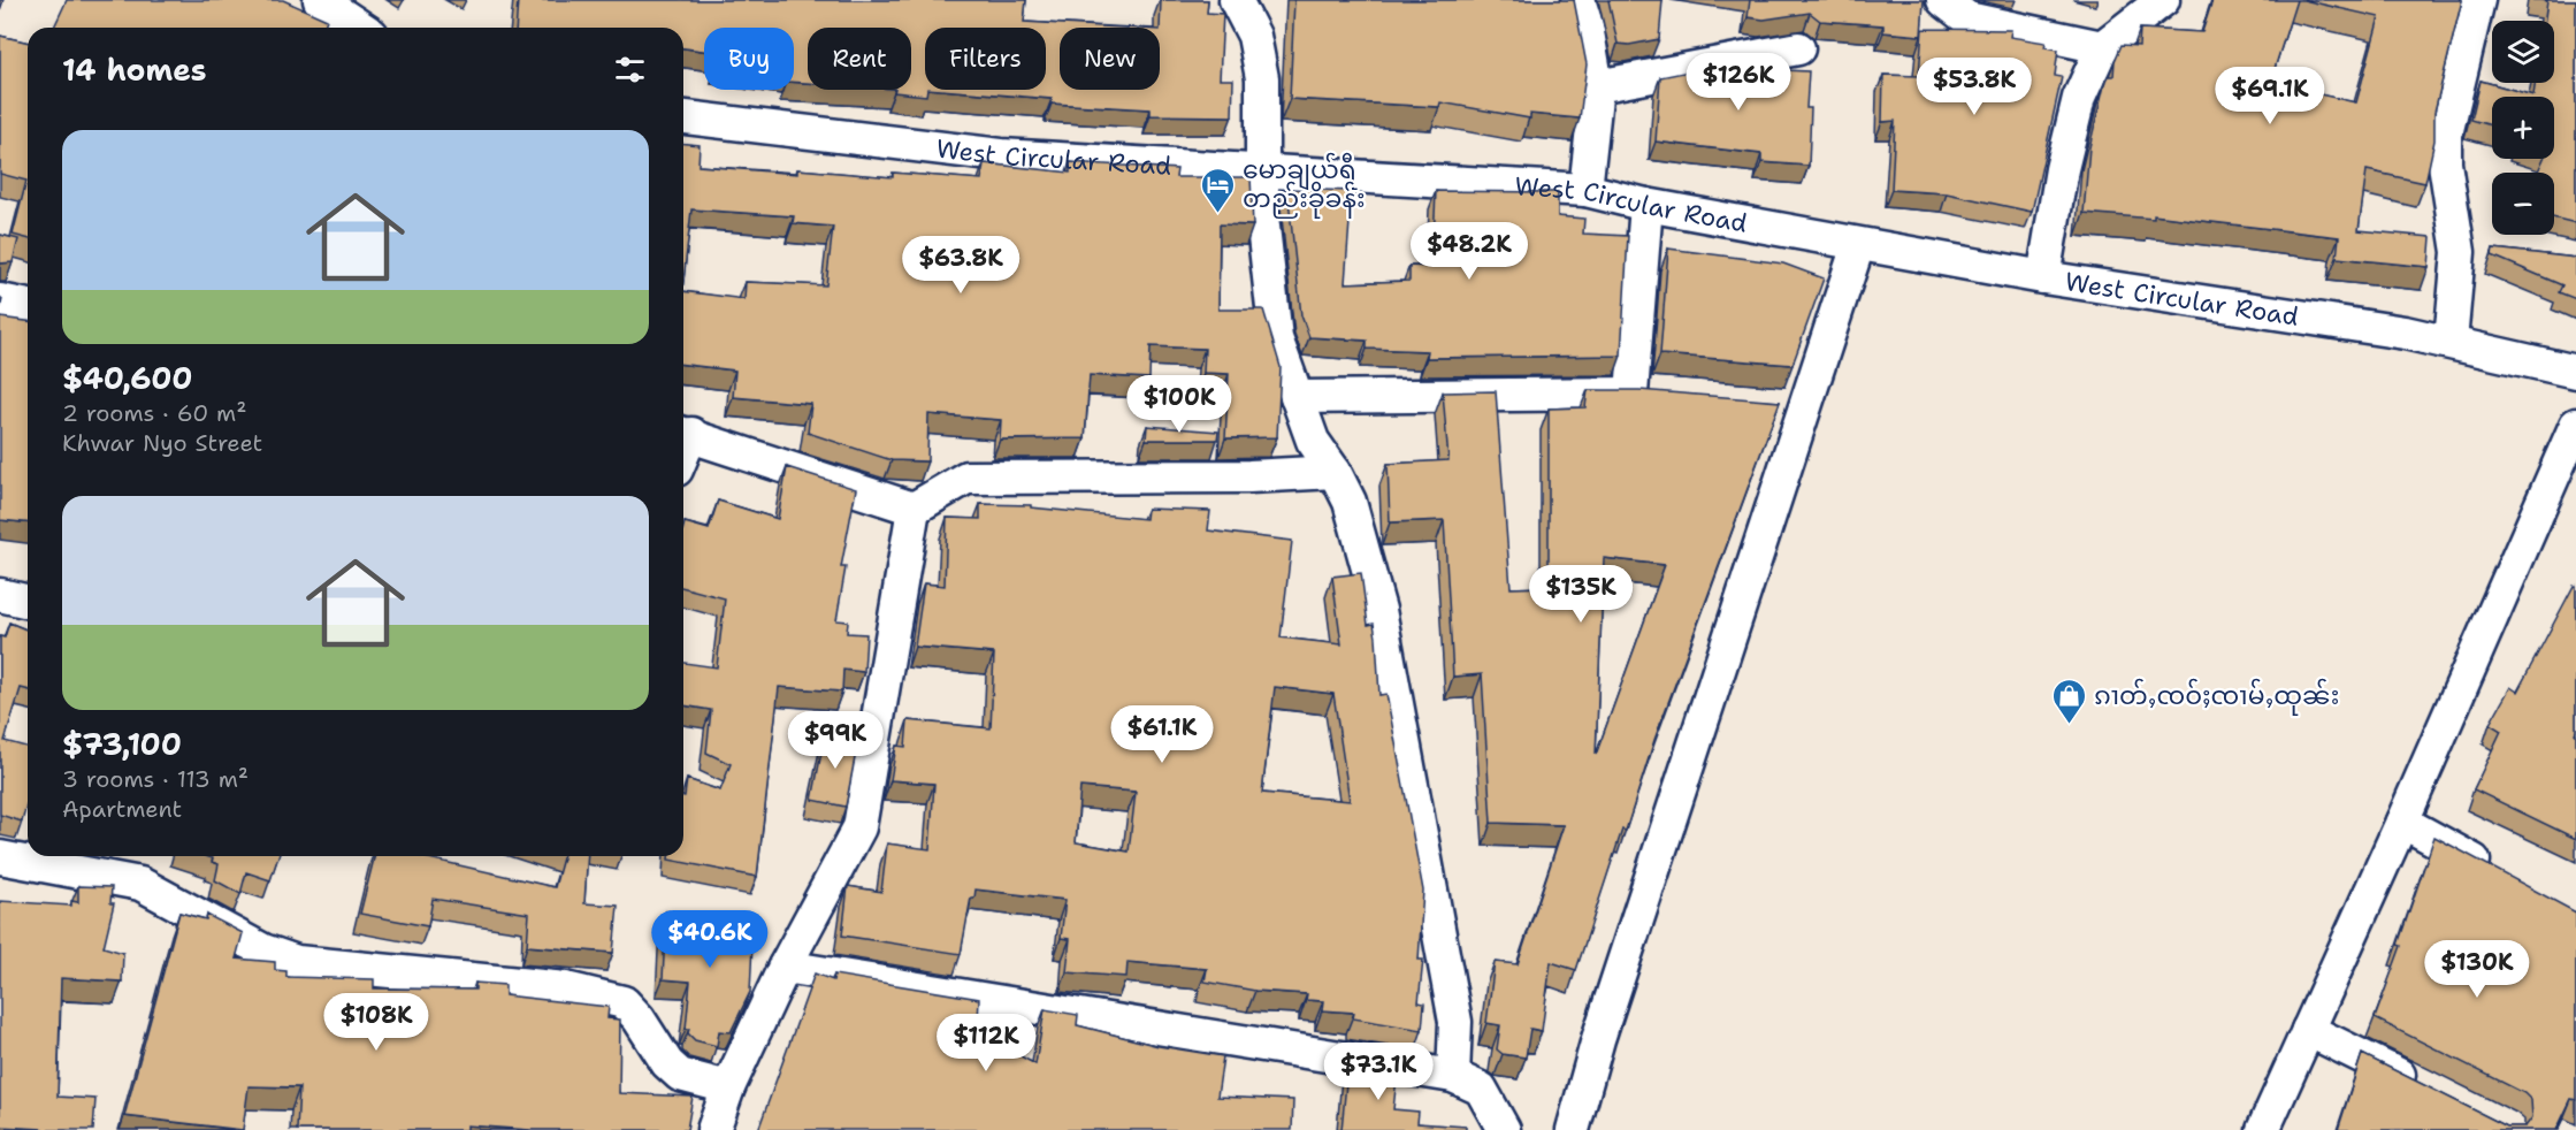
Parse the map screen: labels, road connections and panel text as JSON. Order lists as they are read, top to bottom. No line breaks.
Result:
{"streets":{"street":["West Circular Road"]},"places":{"hotel":["မောချယ်ရီ တည်းခိုခန်း"],"shop":["ၵၢတ်ႇၸဝ်ႈၸၢမ်ႇထုၼ်း"]},"page":{"map_buttons":["+","−"],"chip":["Buy","Rent","Filters","New"],"heading":"14 homes","price":["$126K","$53.8K","$69.1K","$48.2K","$63.8K","$100K","$135K","$61.1K","$99K","$40.6K","$130K","$108K","$112K","$73.1K"],"list":[{"name":"$40,600","note":"2 rooms · 60 m² · Khwar Nyo Street"},{"name":"$73,100","note":"3 rooms · 113 m² · Apartment"}]}}
